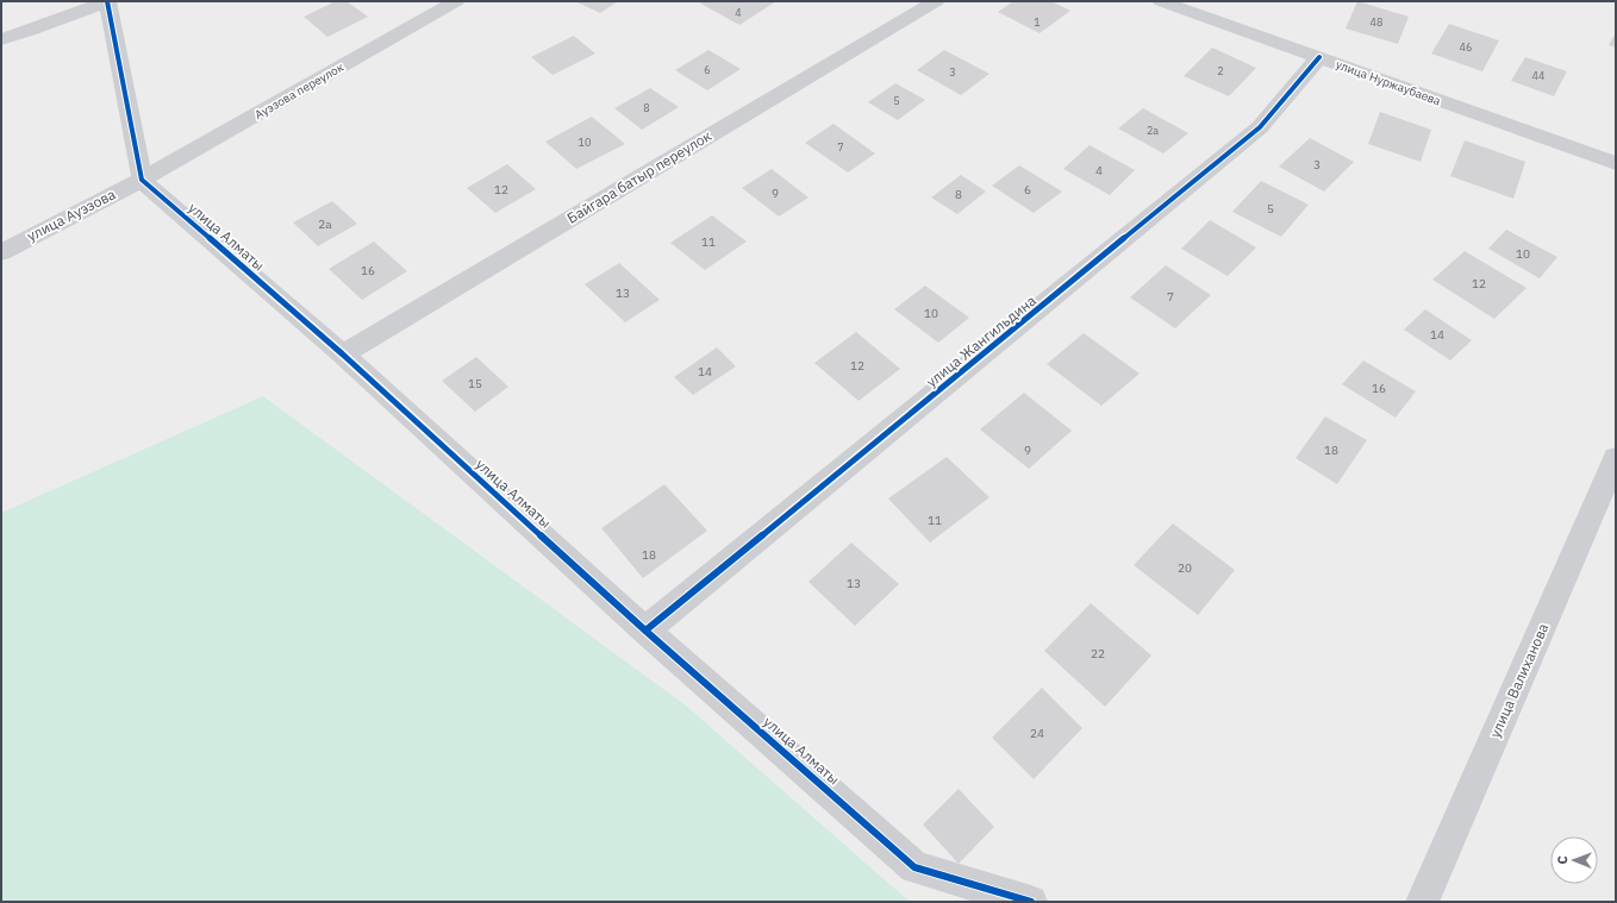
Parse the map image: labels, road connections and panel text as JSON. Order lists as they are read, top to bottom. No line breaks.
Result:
{"streets":{"street":["улица Нуржаубаева","Ауэзова переулок","Байгара батыр переулок","улица Ауэзова","улица Алматы","улица Жангильдина","улица Валиханова"]},"crossings":[["улица Нуржаубаева","улица Жангильдина"],["Ауэзова переулок","улица Ауэзова"],["Ауэзова переулок","улица Алматы"],["Байгара батыр переулок","улица Алматы"],["улица Ауэзова","улица Алматы"],["улица Алматы","улица Жангильдина"]],"house_numbers":["4","1","48","46","6","2","3","44","5","8","2а","10","7","3","4","12","6","9","8","5","2а","11","10","16","12","13","7","10","14","12","14","15","16","9","18","11","18","20","13","22","24"],"north":"left"}
